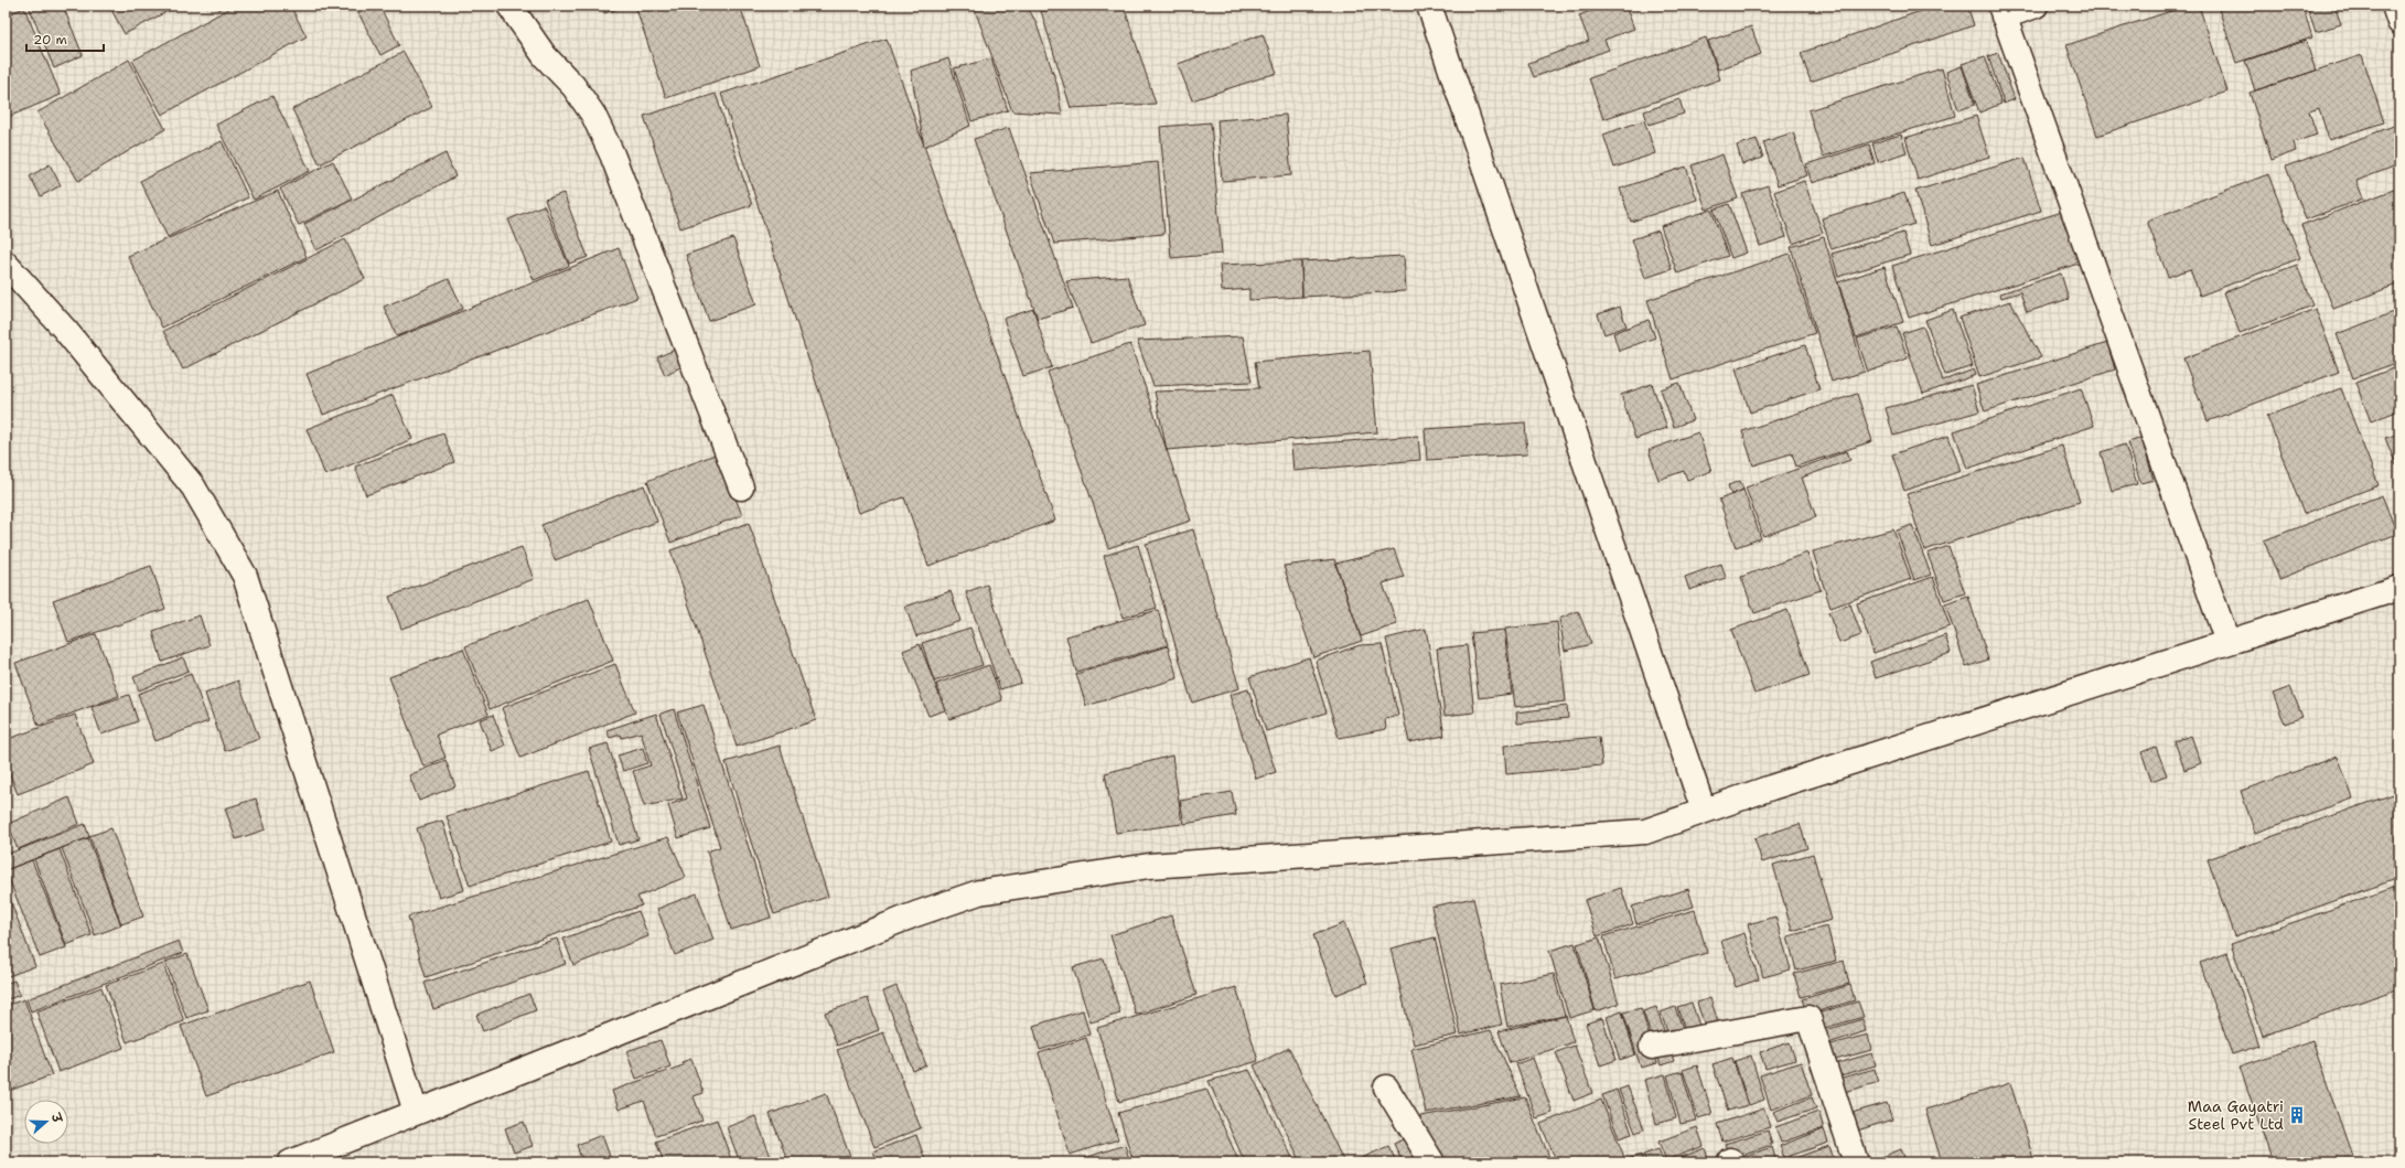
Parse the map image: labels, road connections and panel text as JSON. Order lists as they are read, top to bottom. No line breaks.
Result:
{"places":{"building":["Maa Gayatri Steel Pvt Ltd"]},"scale_bar":"20 m","north":"right"}
